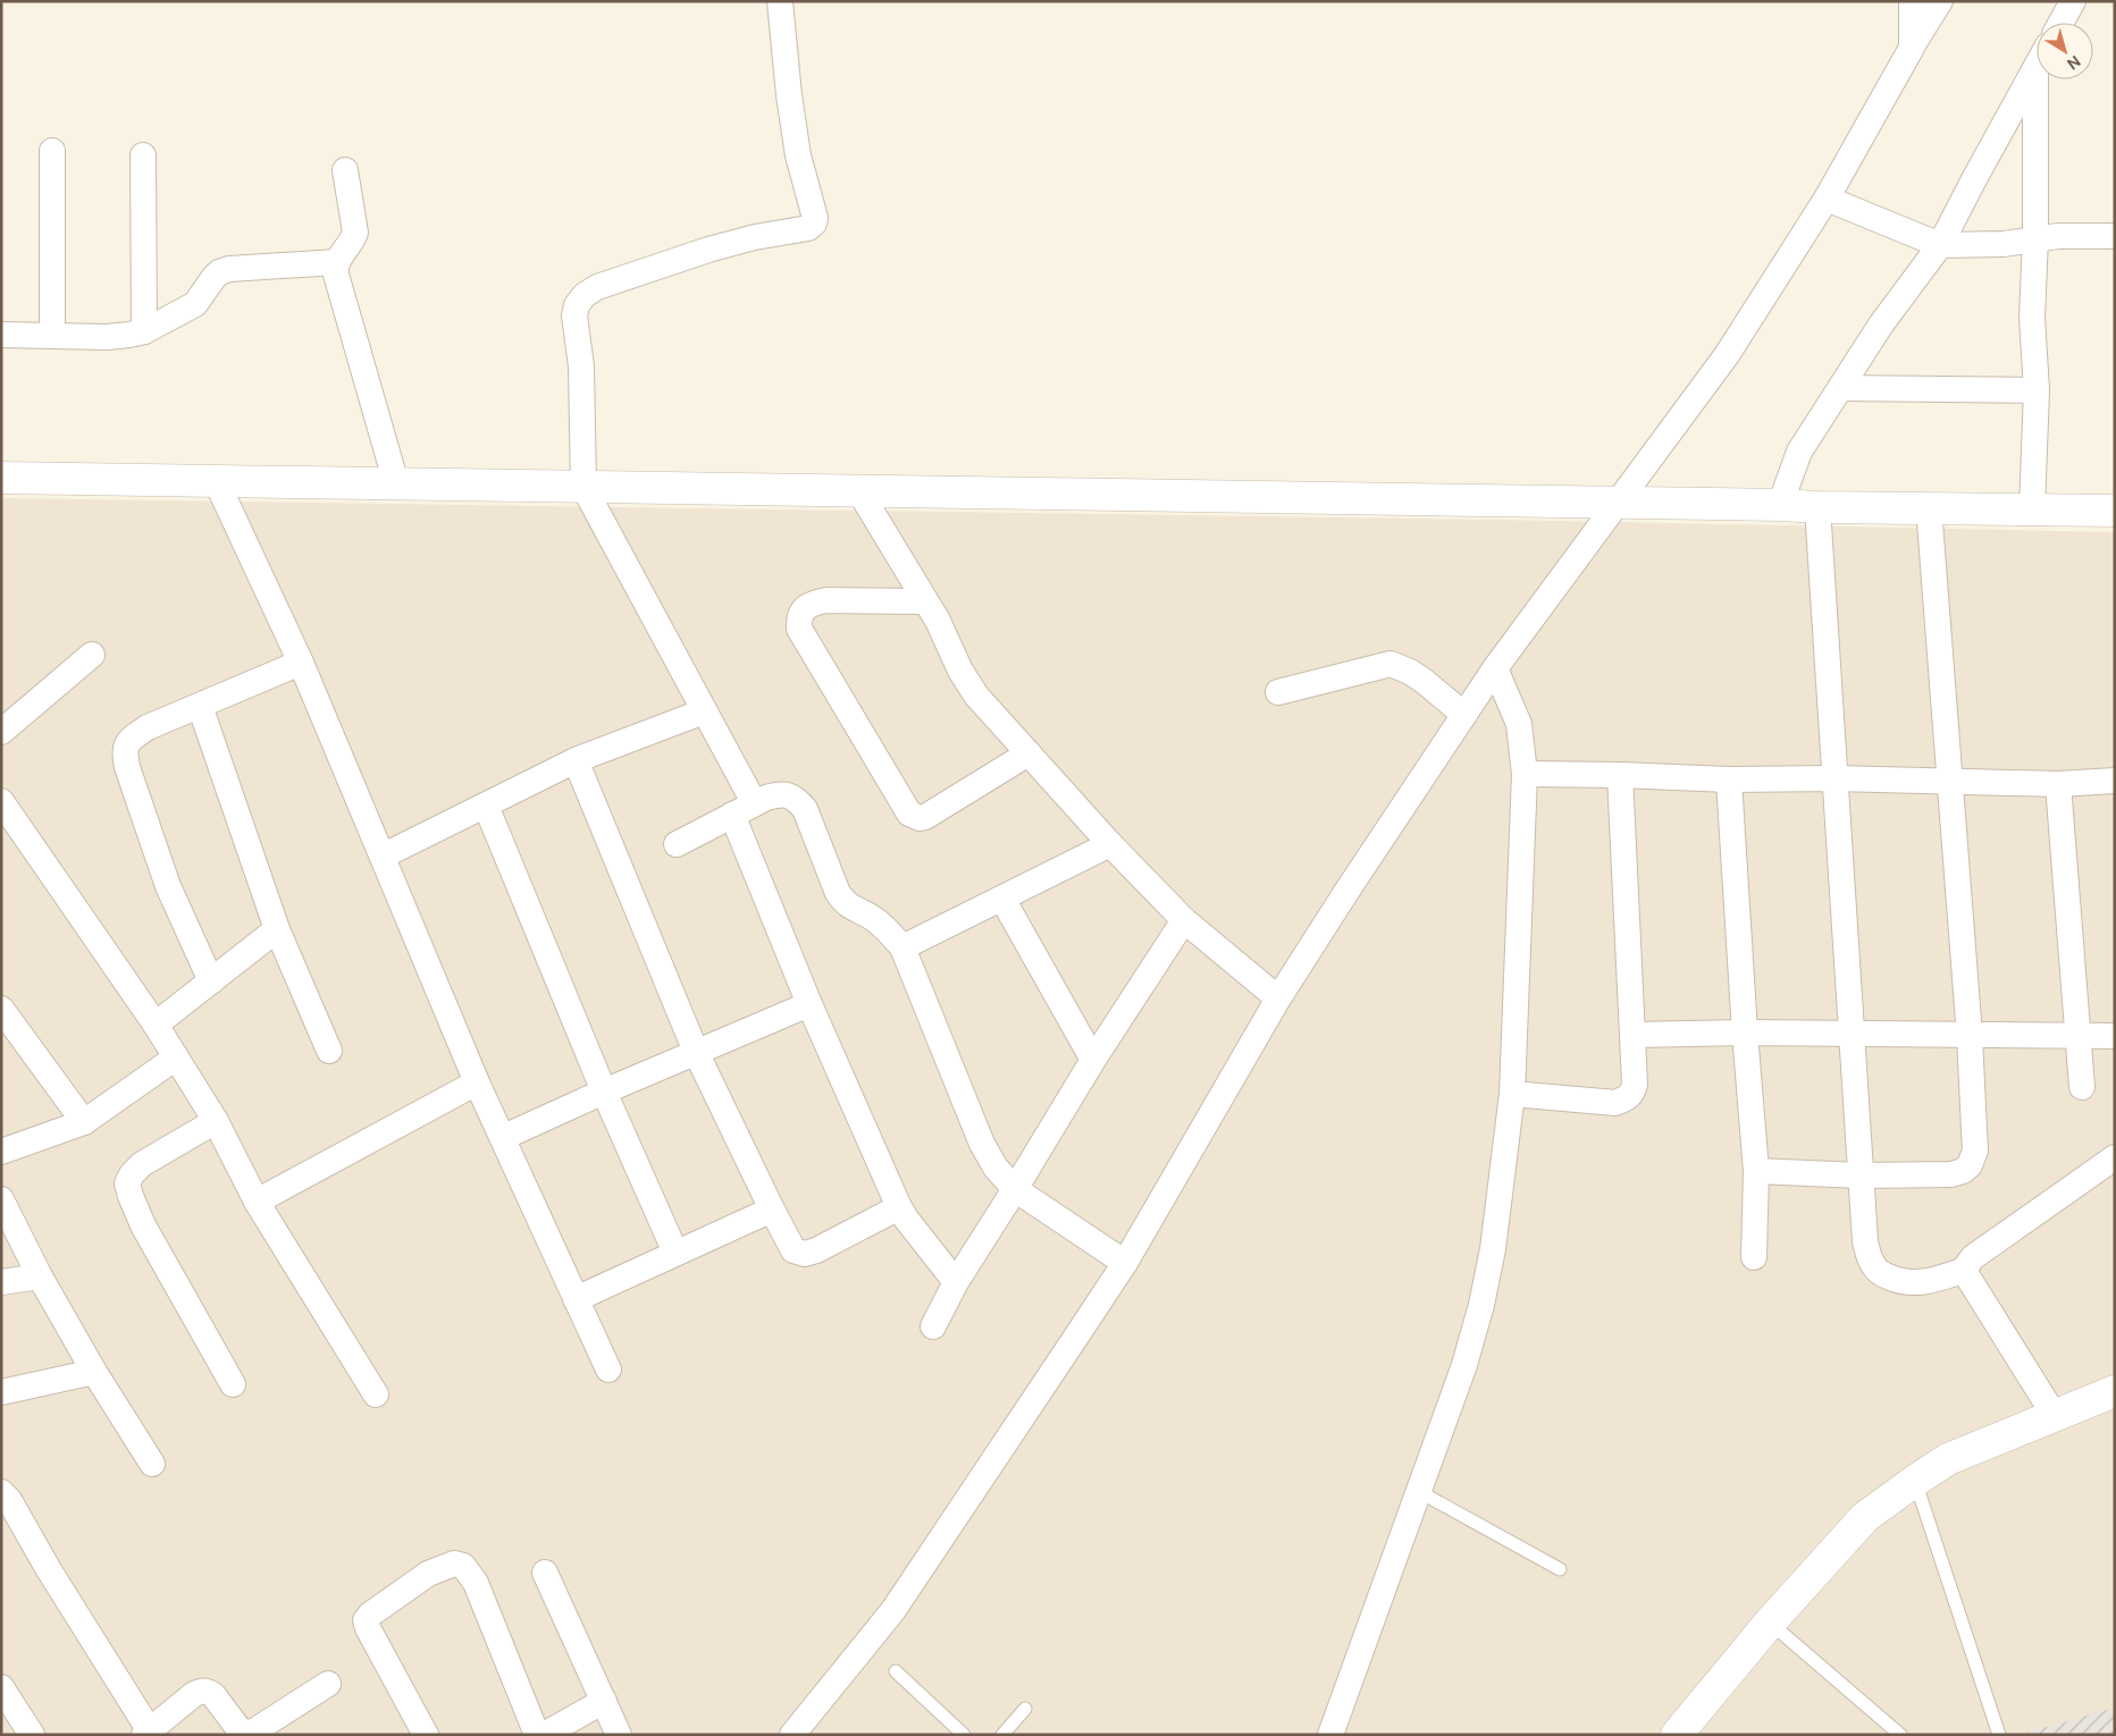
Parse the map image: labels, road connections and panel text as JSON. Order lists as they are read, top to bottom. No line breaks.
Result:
{"north":"bottom right"}
